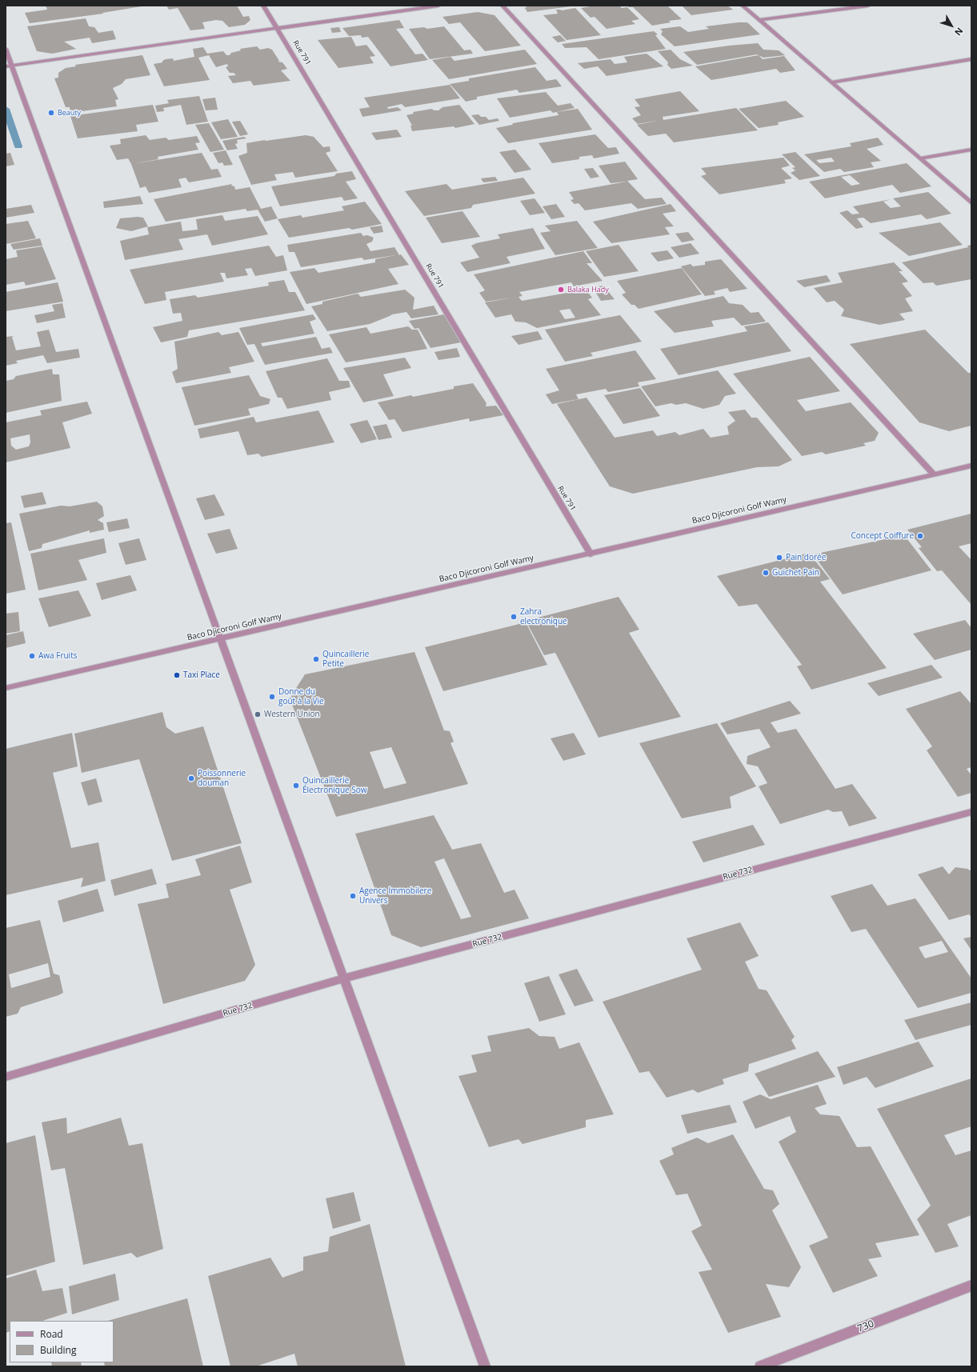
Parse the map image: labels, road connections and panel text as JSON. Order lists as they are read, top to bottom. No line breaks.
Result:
{"streets":{"street":["Rue 791","Baco Djicoroni Golf Wamy","Rue 732","730"]},"crossings":[["Rue 791","Baco Djicoroni Golf Wamy"]],"places":["Beauty","Balaka Hady","Concept Coiffure","Pain dorée","Guichet Pain","Zahra electronique","Awa Fruits","Quincaillerie Petite","Taxi Place","Donne du goût à la Vie","Western Union","Poissonnerie douman","Quincaillerie Électronique Sow","Agence Immobilere Univers"],"legend":["Road","Building"],"north":"bottom right"}
